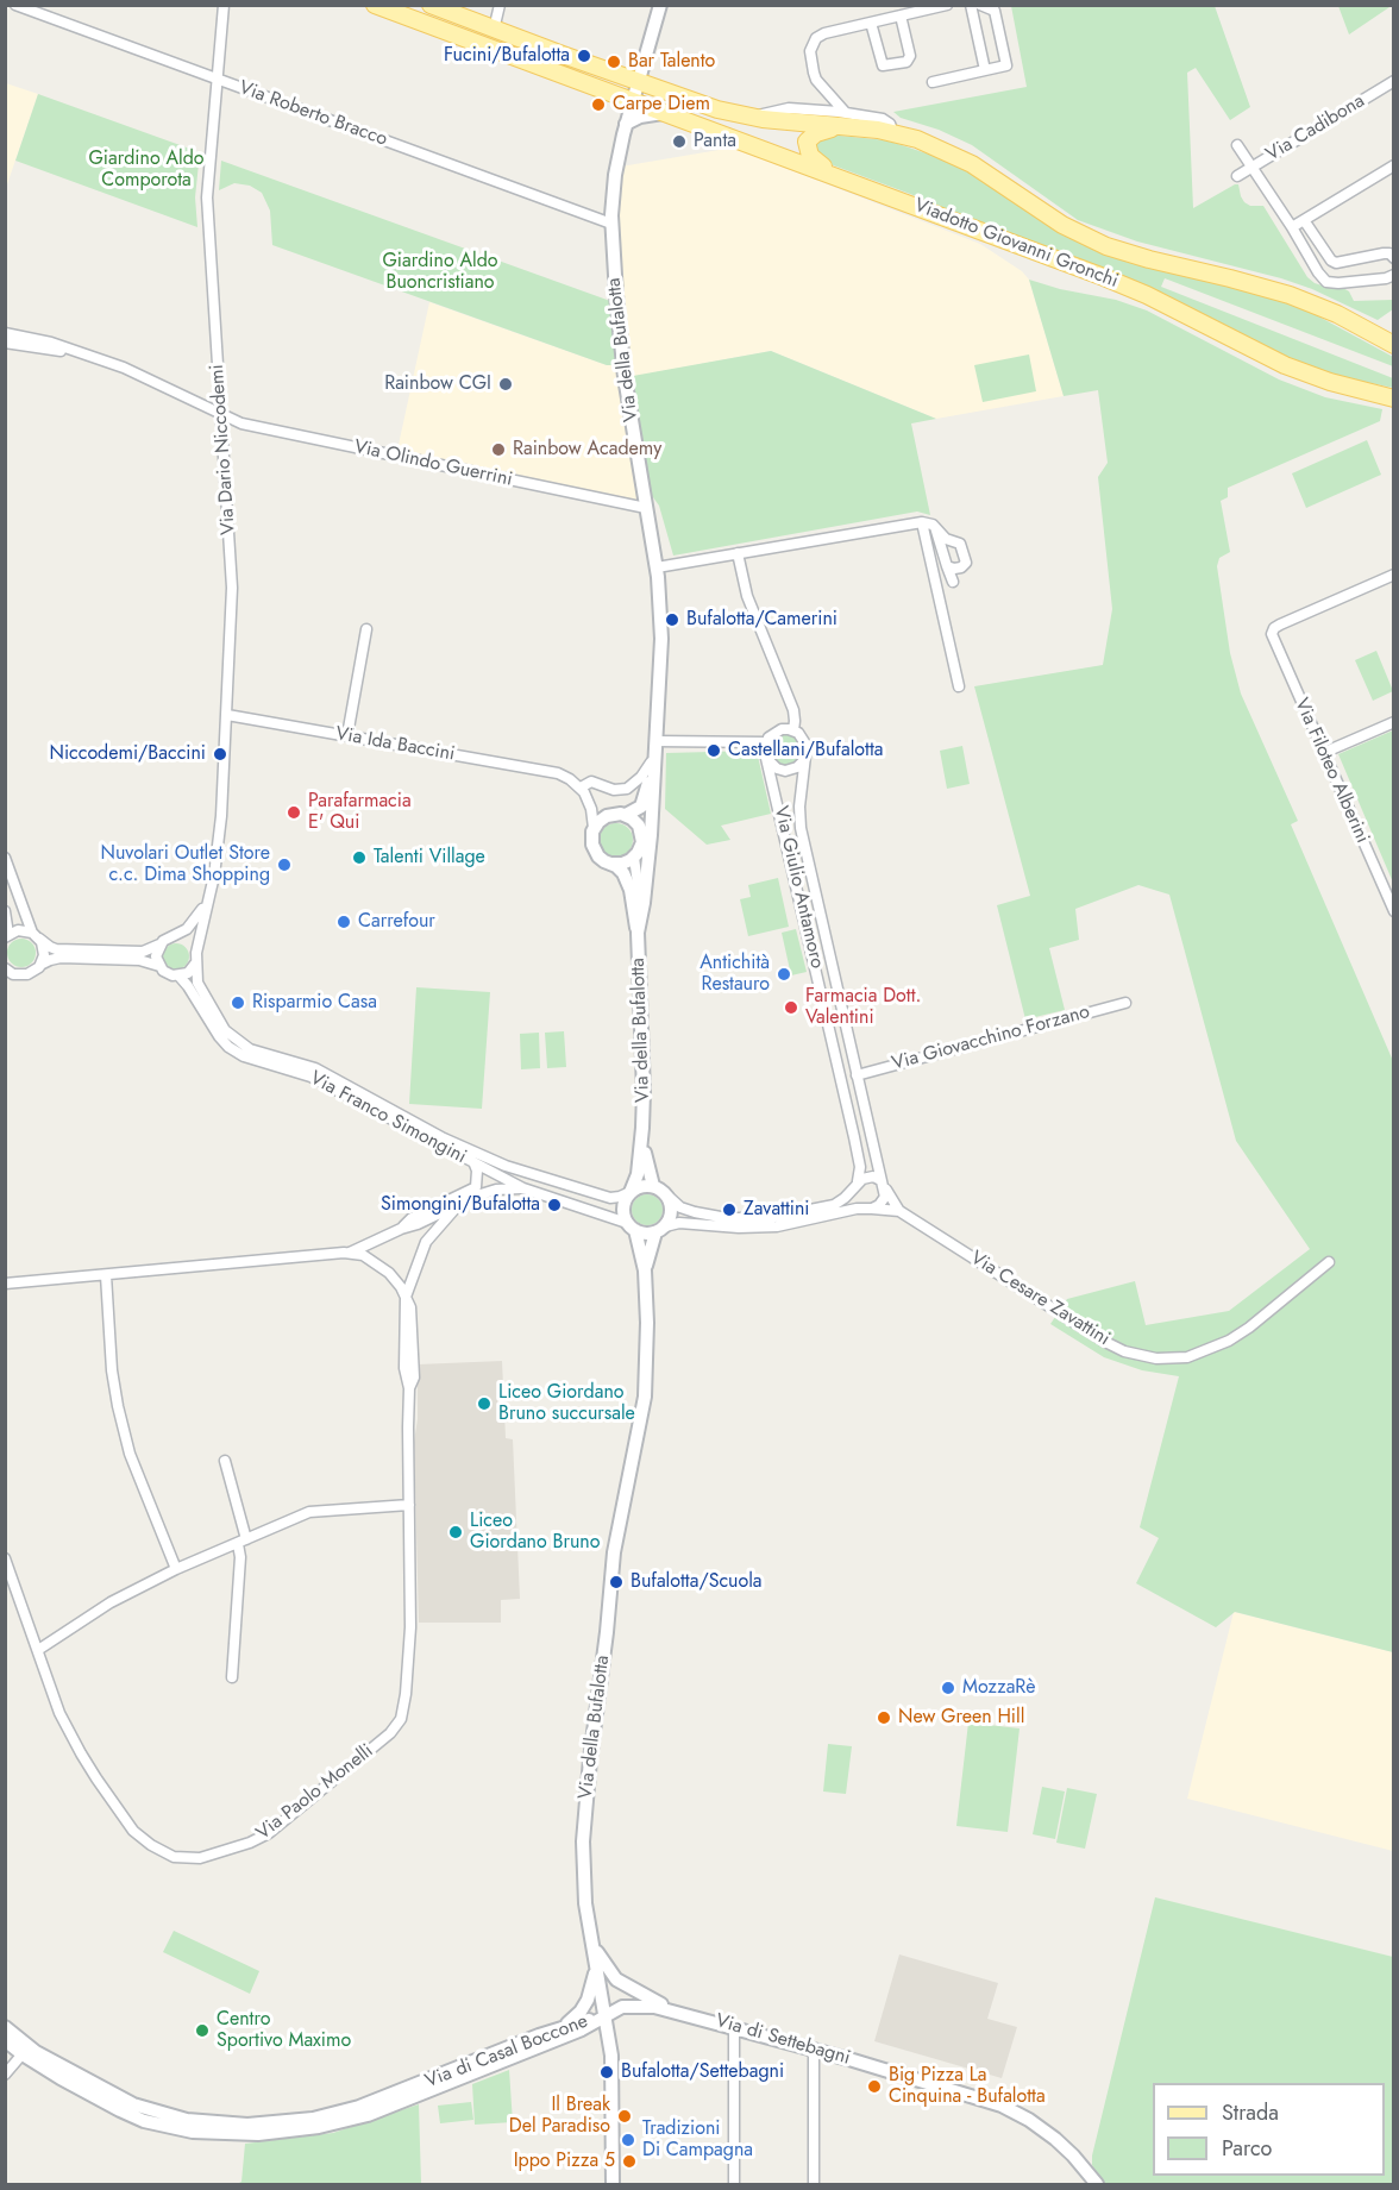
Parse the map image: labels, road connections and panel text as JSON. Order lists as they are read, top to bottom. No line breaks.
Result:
{"streets":{"main road":["Viadotto Giovanni Gronchi"],"street":["Via Roberto Bracco","Via Cadibona","Via della Bufalotta","Via Dario Niccodemi","Via Olindo Guerrini","Via Ida Baccini","Via Filoteo Alberini","Via Giulio Antamoro","Via Giovacchino Forzano","Via Franco Simongini","Via Cesare Zavattini","Via Paolo Monelli","Via di Settebagni","Via di Casal Boccone"]},"crossings":[["Via Roberto Bracco","Via della Bufalotta"],["Via Roberto Bracco","Via Dario Niccodemi"],["Viadotto Giovanni Gronchi","Via della Bufalotta"],["Via della Bufalotta","Via Olindo Guerrini"],["Via della Bufalotta","Via Franco Simongini"],["Via della Bufalotta","Via Cesare Zavattini"],["Via della Bufalotta","Via di Settebagni"],["Via della Bufalotta","Via di Casal Boccone"],["Via Dario Niccodemi","Via Olindo Guerrini"],["Via Dario Niccodemi","Via Ida Baccini"],["Via Dario Niccodemi","Via Franco Simongini"],["Via Giulio Antamoro","Via Giovacchino Forzano"],["Via Giulio Antamoro","Via Cesare Zavattini"],["Via Franco Simongini","Via Cesare Zavattini"],["Via di Settebagni","Via di Casal Boccone"]],"parks":["Giardino Aldo Comporota","Giardino Aldo Buoncristiano"],"places":["Fucini/Bufalotta","Bar Talento","Carpe Diem","Panta","Rainbow CGI","Rainbow Academy","Bufalotta/Camerini","Castellani/Bufalotta","Niccodemi/Baccini","Parafarmacia E' Qui","Talenti Village","Nuvolari Outlet Store c.c. Dima Shopping","Carrefour","Antichità Restauro","Risparmio Casa","Farmacia Dott. Valentini","Simongini/Bufalotta","Zavattini","Liceo Giordano Bruno succursale","Liceo Giordano Bruno","Bufalotta/Scuola","MozzaRè","New Green Hill","Centro Sportivo Maximo","Bufalotta/Settebagni","Big Pizza La Cinquina - Bufalotta","Il Break Del Paradiso","Tradizioni Di Campagna","Ippo Pizza 5"],"legend":["Strada","Parco"]}
